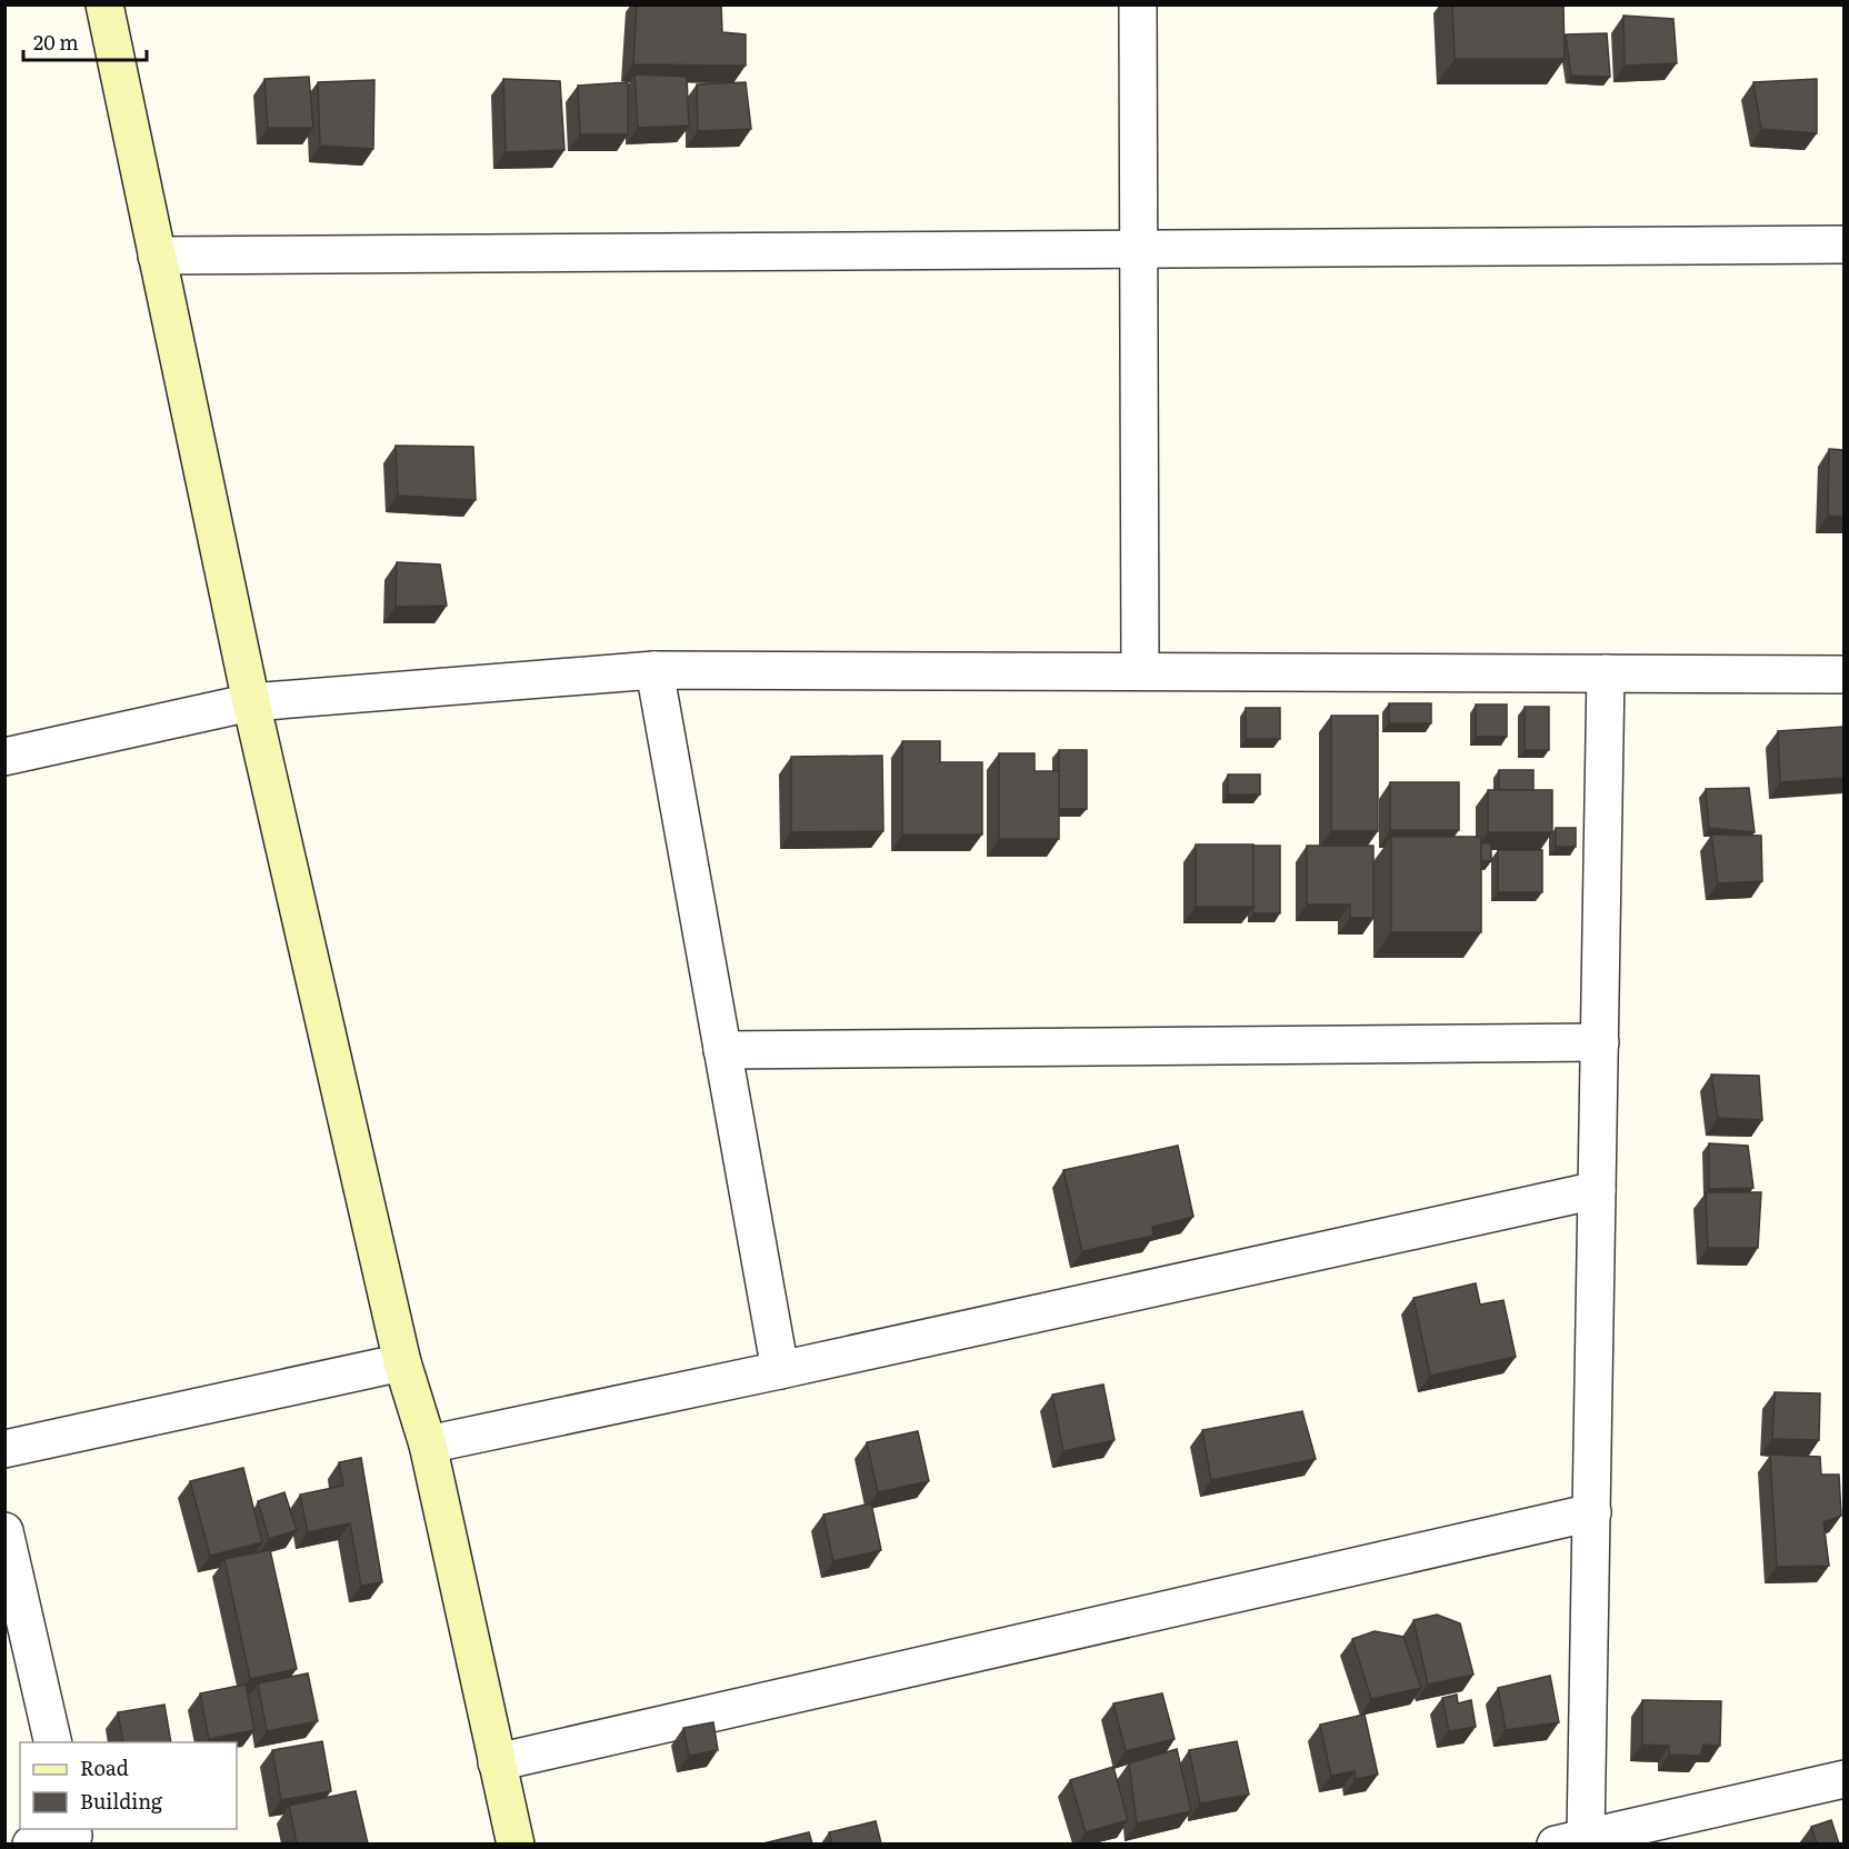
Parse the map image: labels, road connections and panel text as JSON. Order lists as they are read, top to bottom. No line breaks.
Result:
{"legend":["Road","Building"],"scale_bar":"20 m"}
